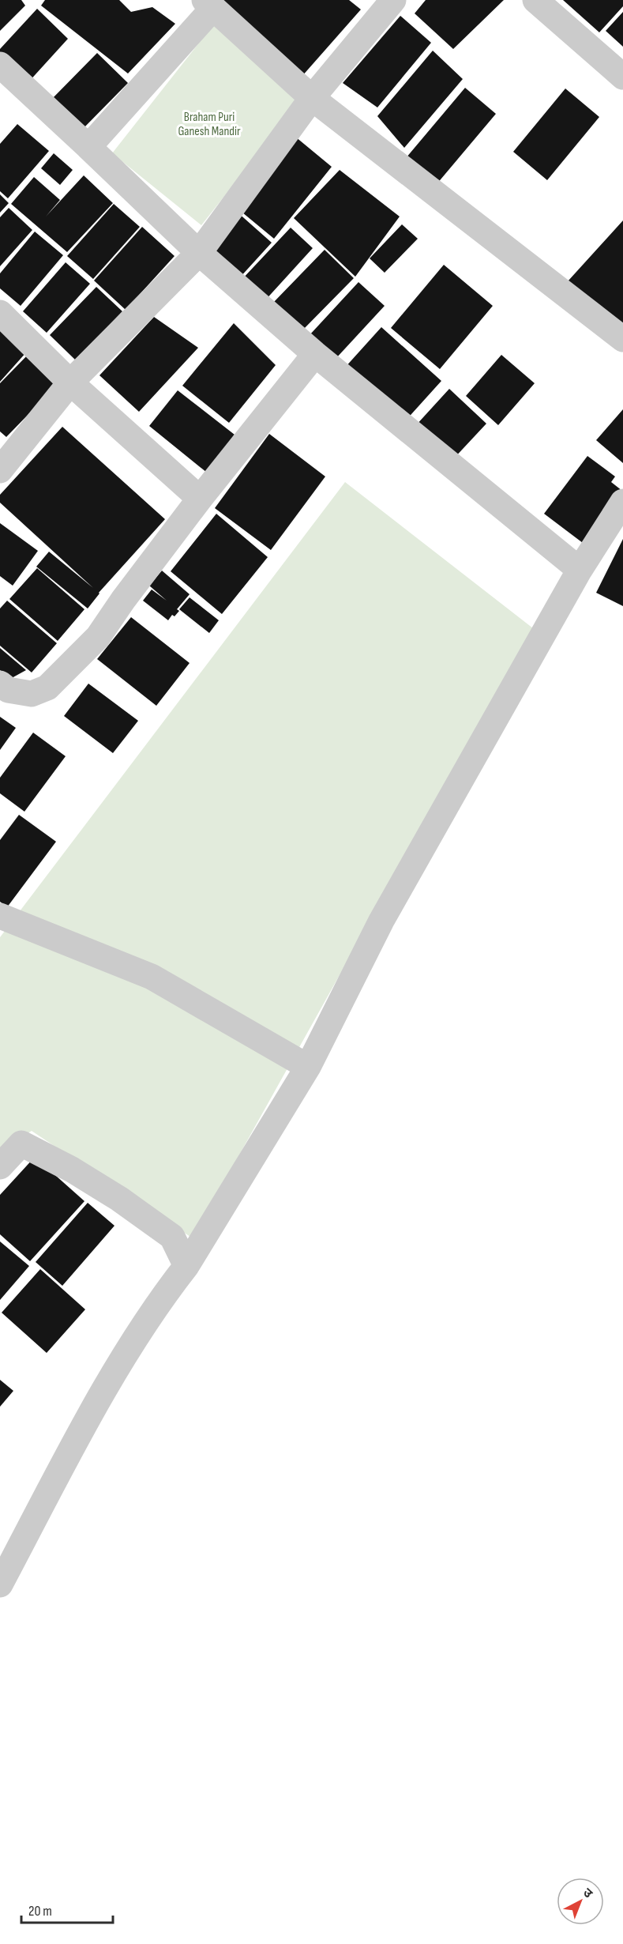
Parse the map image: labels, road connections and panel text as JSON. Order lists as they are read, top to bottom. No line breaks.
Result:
{"parks":["Braham Puri Ganesh Mandir"],"scale_bar":"20 m","north":"top right"}
